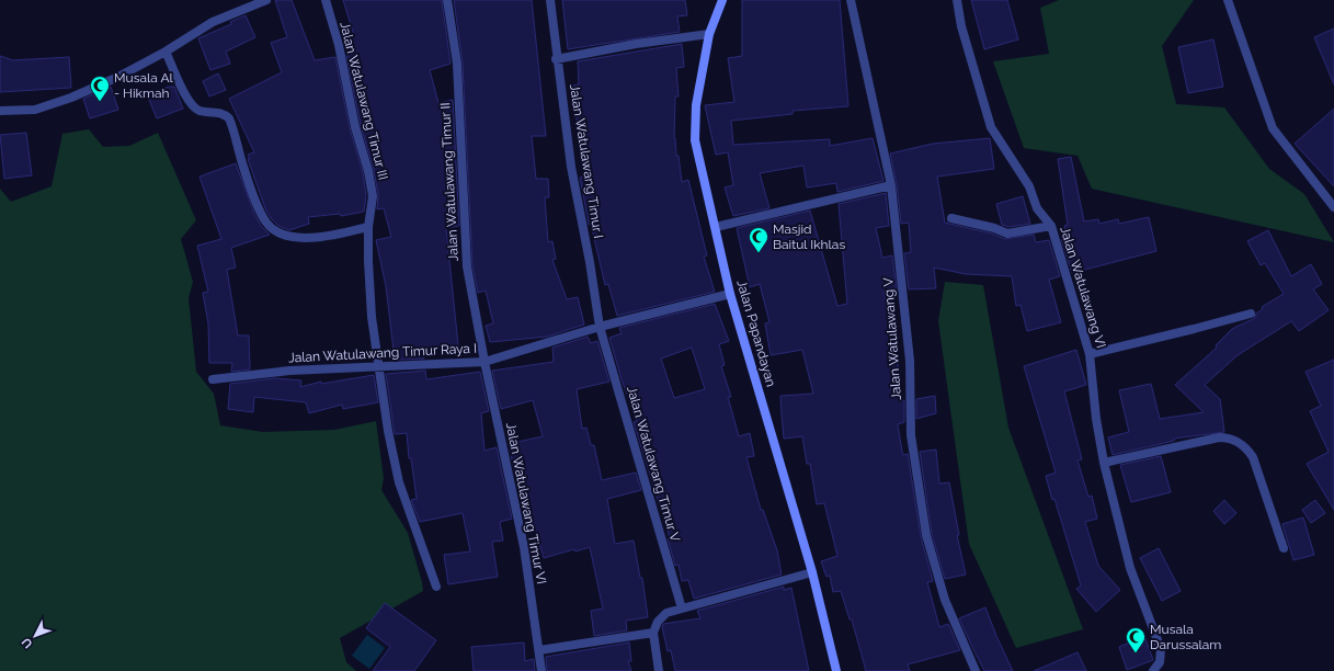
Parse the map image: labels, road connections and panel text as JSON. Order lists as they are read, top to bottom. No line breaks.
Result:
{"streets":{"main road":["Jalan Papandayan"],"street":["Jalan Watulawang Timur III","Jalan Watulawang Timur I","Jalan Watulawang Timur II","Jalan Watulawang VI","Jalan Watulawang V","Jalan Watulawang Timur Raya I","Jalan Watulawang Timur V","Jalan Watulawang Timur VI"]},"crossings":[["Jalan Watulawang Timur III","Jalan Watulawang Timur Raya I"],["Jalan Watulawang Timur I","Jalan Watulawang Timur Raya I"],["Jalan Watulawang Timur I","Jalan Watulawang Timur V"],["Jalan Watulawang Timur II","Jalan Watulawang Timur Raya I"],["Jalan Watulawang Timur II","Jalan Watulawang Timur VI"],["Jalan Papandayan","Jalan Watulawang Timur Raya I"],["Jalan Watulawang Timur Raya I","Jalan Watulawang Timur V"],["Jalan Watulawang Timur Raya I","Jalan Watulawang Timur VI"]],"places":{"mosque":["Musala Al - Hikmah","Masjid Baitul Ikhlas","Musala Darussalam"]},"north":"bottom left"}
